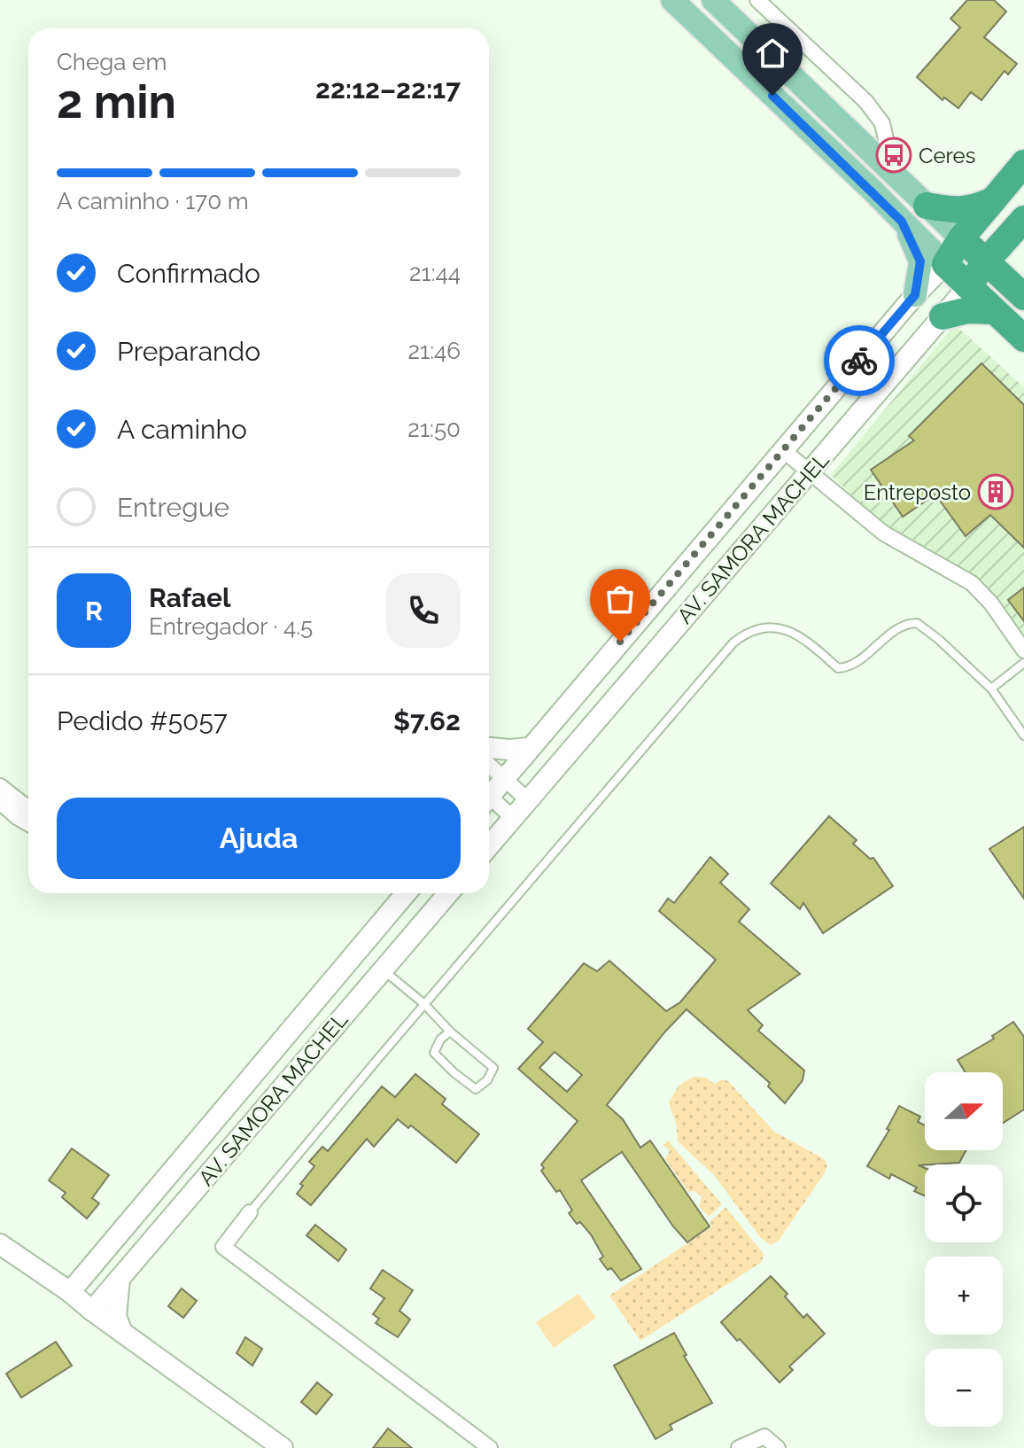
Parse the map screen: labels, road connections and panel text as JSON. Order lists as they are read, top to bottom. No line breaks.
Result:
{"streets":{"main road":["AV. SAMORA MACHEL"]},"places":{"bus stop":["Ceres"],"building":["Entreposto"]},"north":"right","page":{"heading":["2 min","Chega em","22:12–22:17"],"panel":["Rafael","Entregador · 4.5","Pedido #5057","$7.62"],"bar":"A caminho · 170 m","list":[["Confirmado","21:44"],["Preparando","21:46"],["A caminho","21:50"],"Entregue"],"round":"R","buttons":"Ajuda","map_buttons":["+","−"]}}
